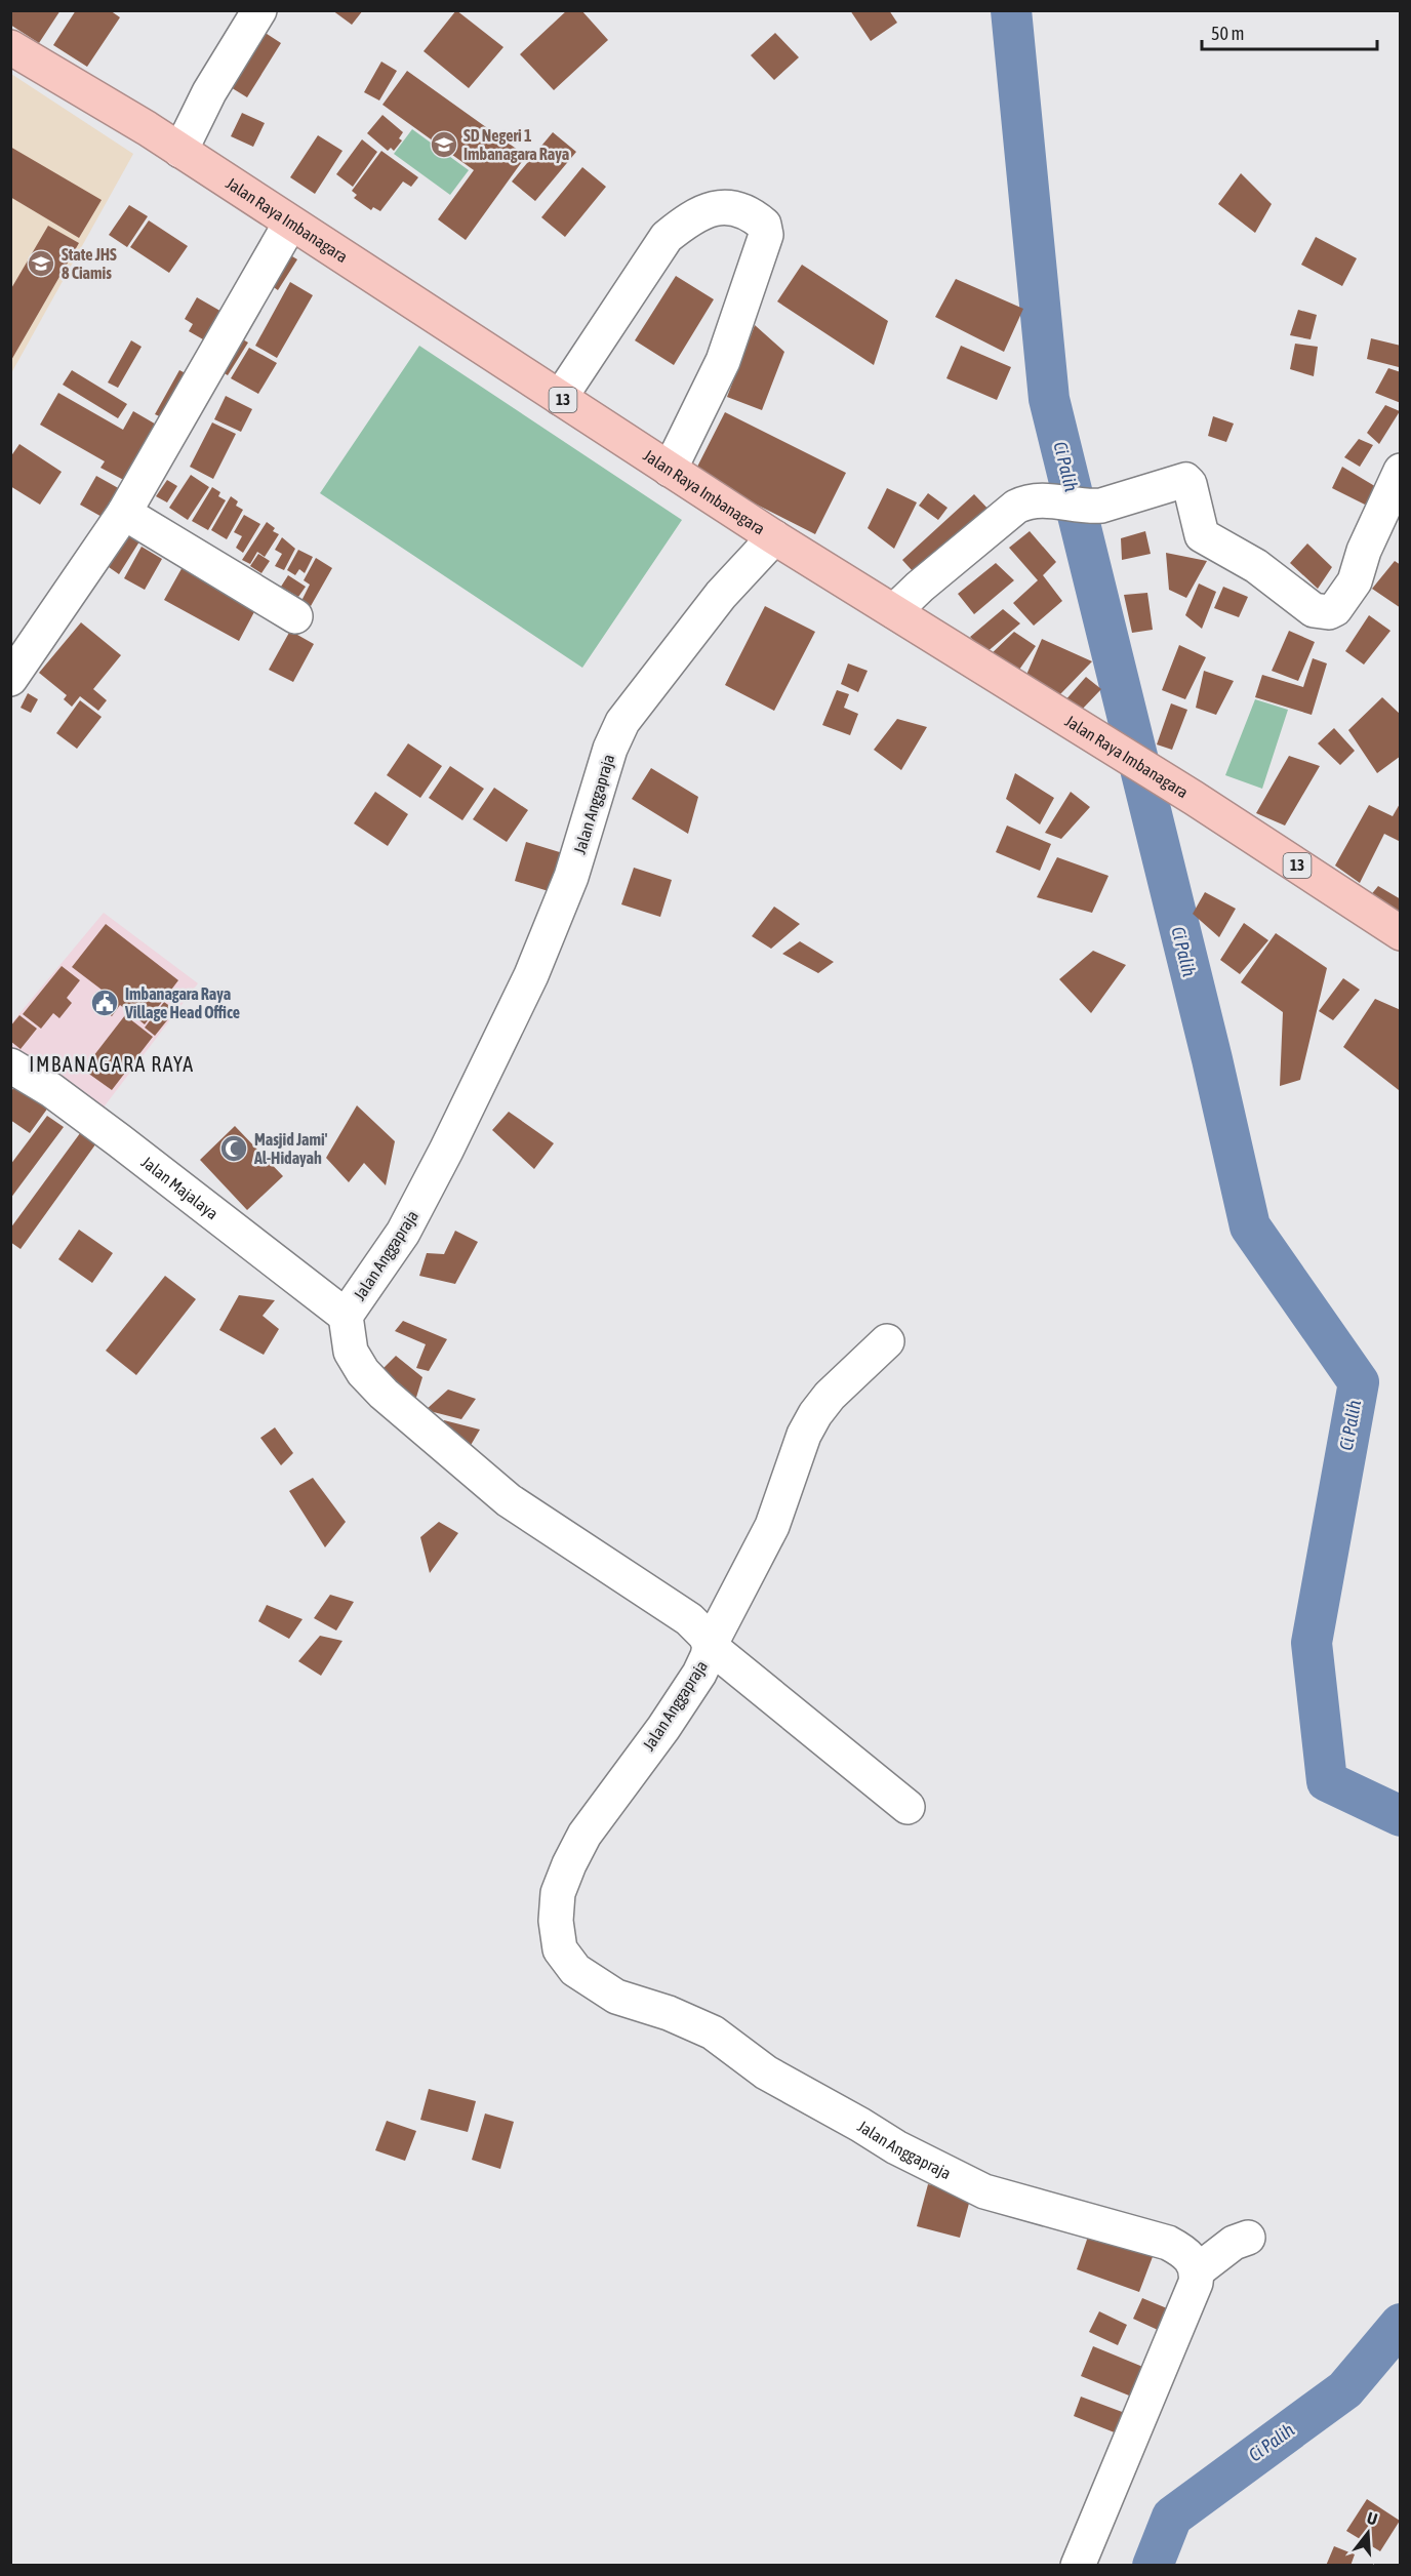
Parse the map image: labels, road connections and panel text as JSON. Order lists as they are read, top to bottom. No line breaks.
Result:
{"streets":{"highway":["Jalan Raya Imbanagara","13"],"street":["Jalan Anggapraja","Jalan Majalaya"]},"crossings":[["Jalan Raya Imbanagara","Jalan Anggapraja"],["Jalan Anggapraja","Jalan Majalaya"]],"districts":["IMBANAGARA RAYA"],"water":["Ci Palih"],"places":{"school or university":["SD Negeri 1 Imbanagara Raya","State JHS 8 Ciamis"],"public building":["Imbanagara Raya Village Head Office"],"mosque":["Masjid Jami' Al-Hidayah"]},"scale_bar":"50 m","north":"top"}
